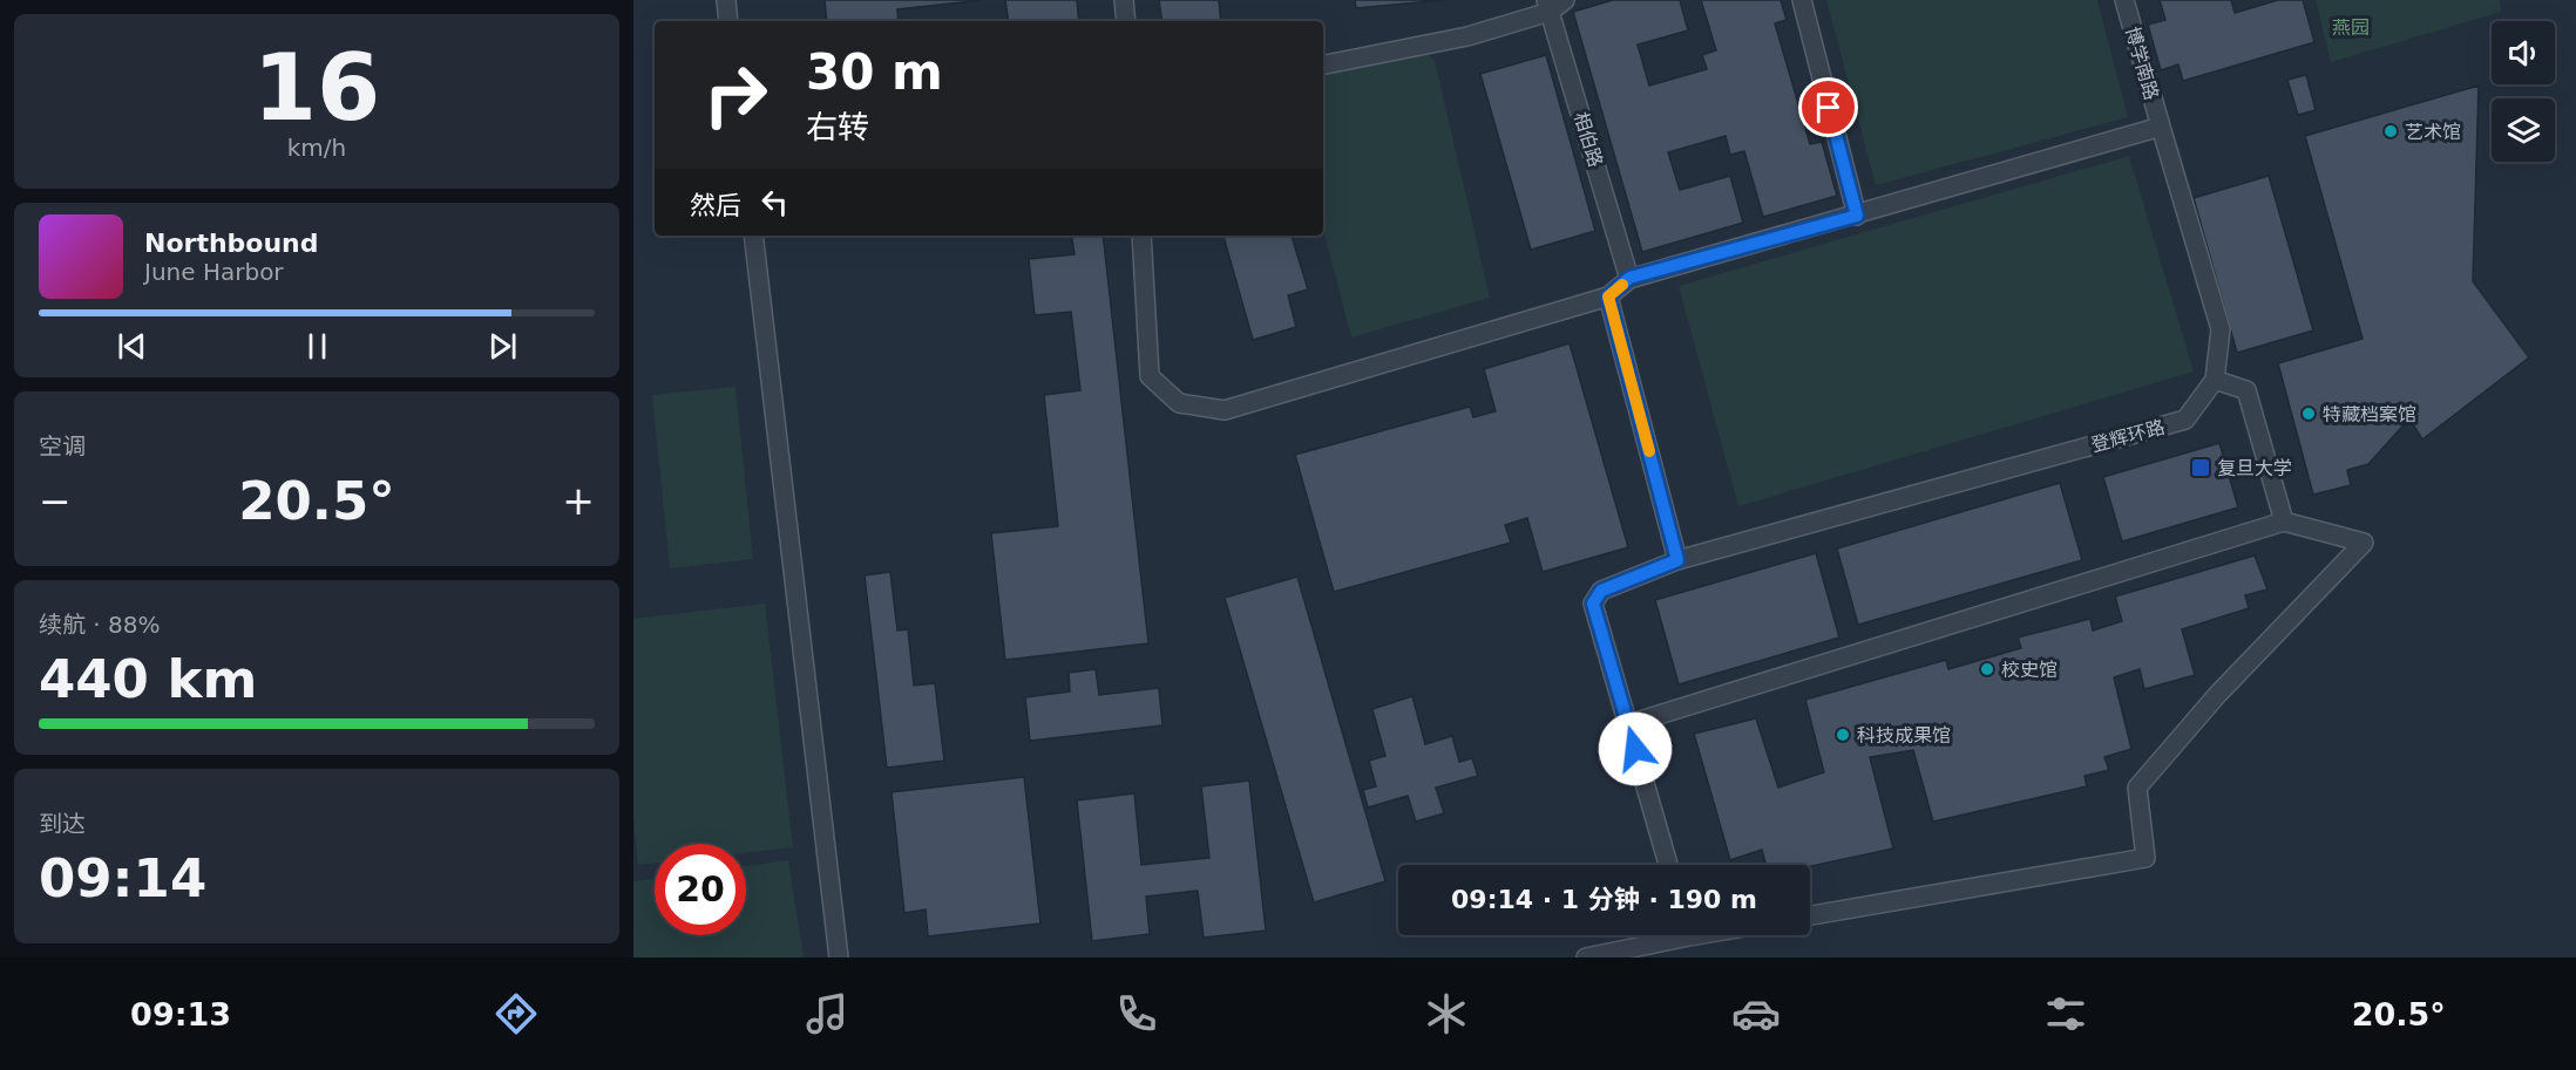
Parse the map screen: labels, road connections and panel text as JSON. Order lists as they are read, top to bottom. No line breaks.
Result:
{"streets":{"lane":["博学南路","相伯路","登辉环路"]},"crossings":[["博学南路","登辉环路"]],"parks":["燕园"],"places":{"other":["艺术馆","特藏档案馆","校史馆","科技成果馆"],"transit":["复旦大学"]},"page":{"tile":[["16","km/h"],"空调",["续航 · 88%","440 km"],["到达","09:14"]],"turn":["30 m","右转"],"then":"然后","song":["Northbound","June Harbor"],"heat":["−","20.5°","+"],"limit":"20","trip":"09:14 · 1 分钟 · 190 m","tabs":["09:13","20.5°"]}}
